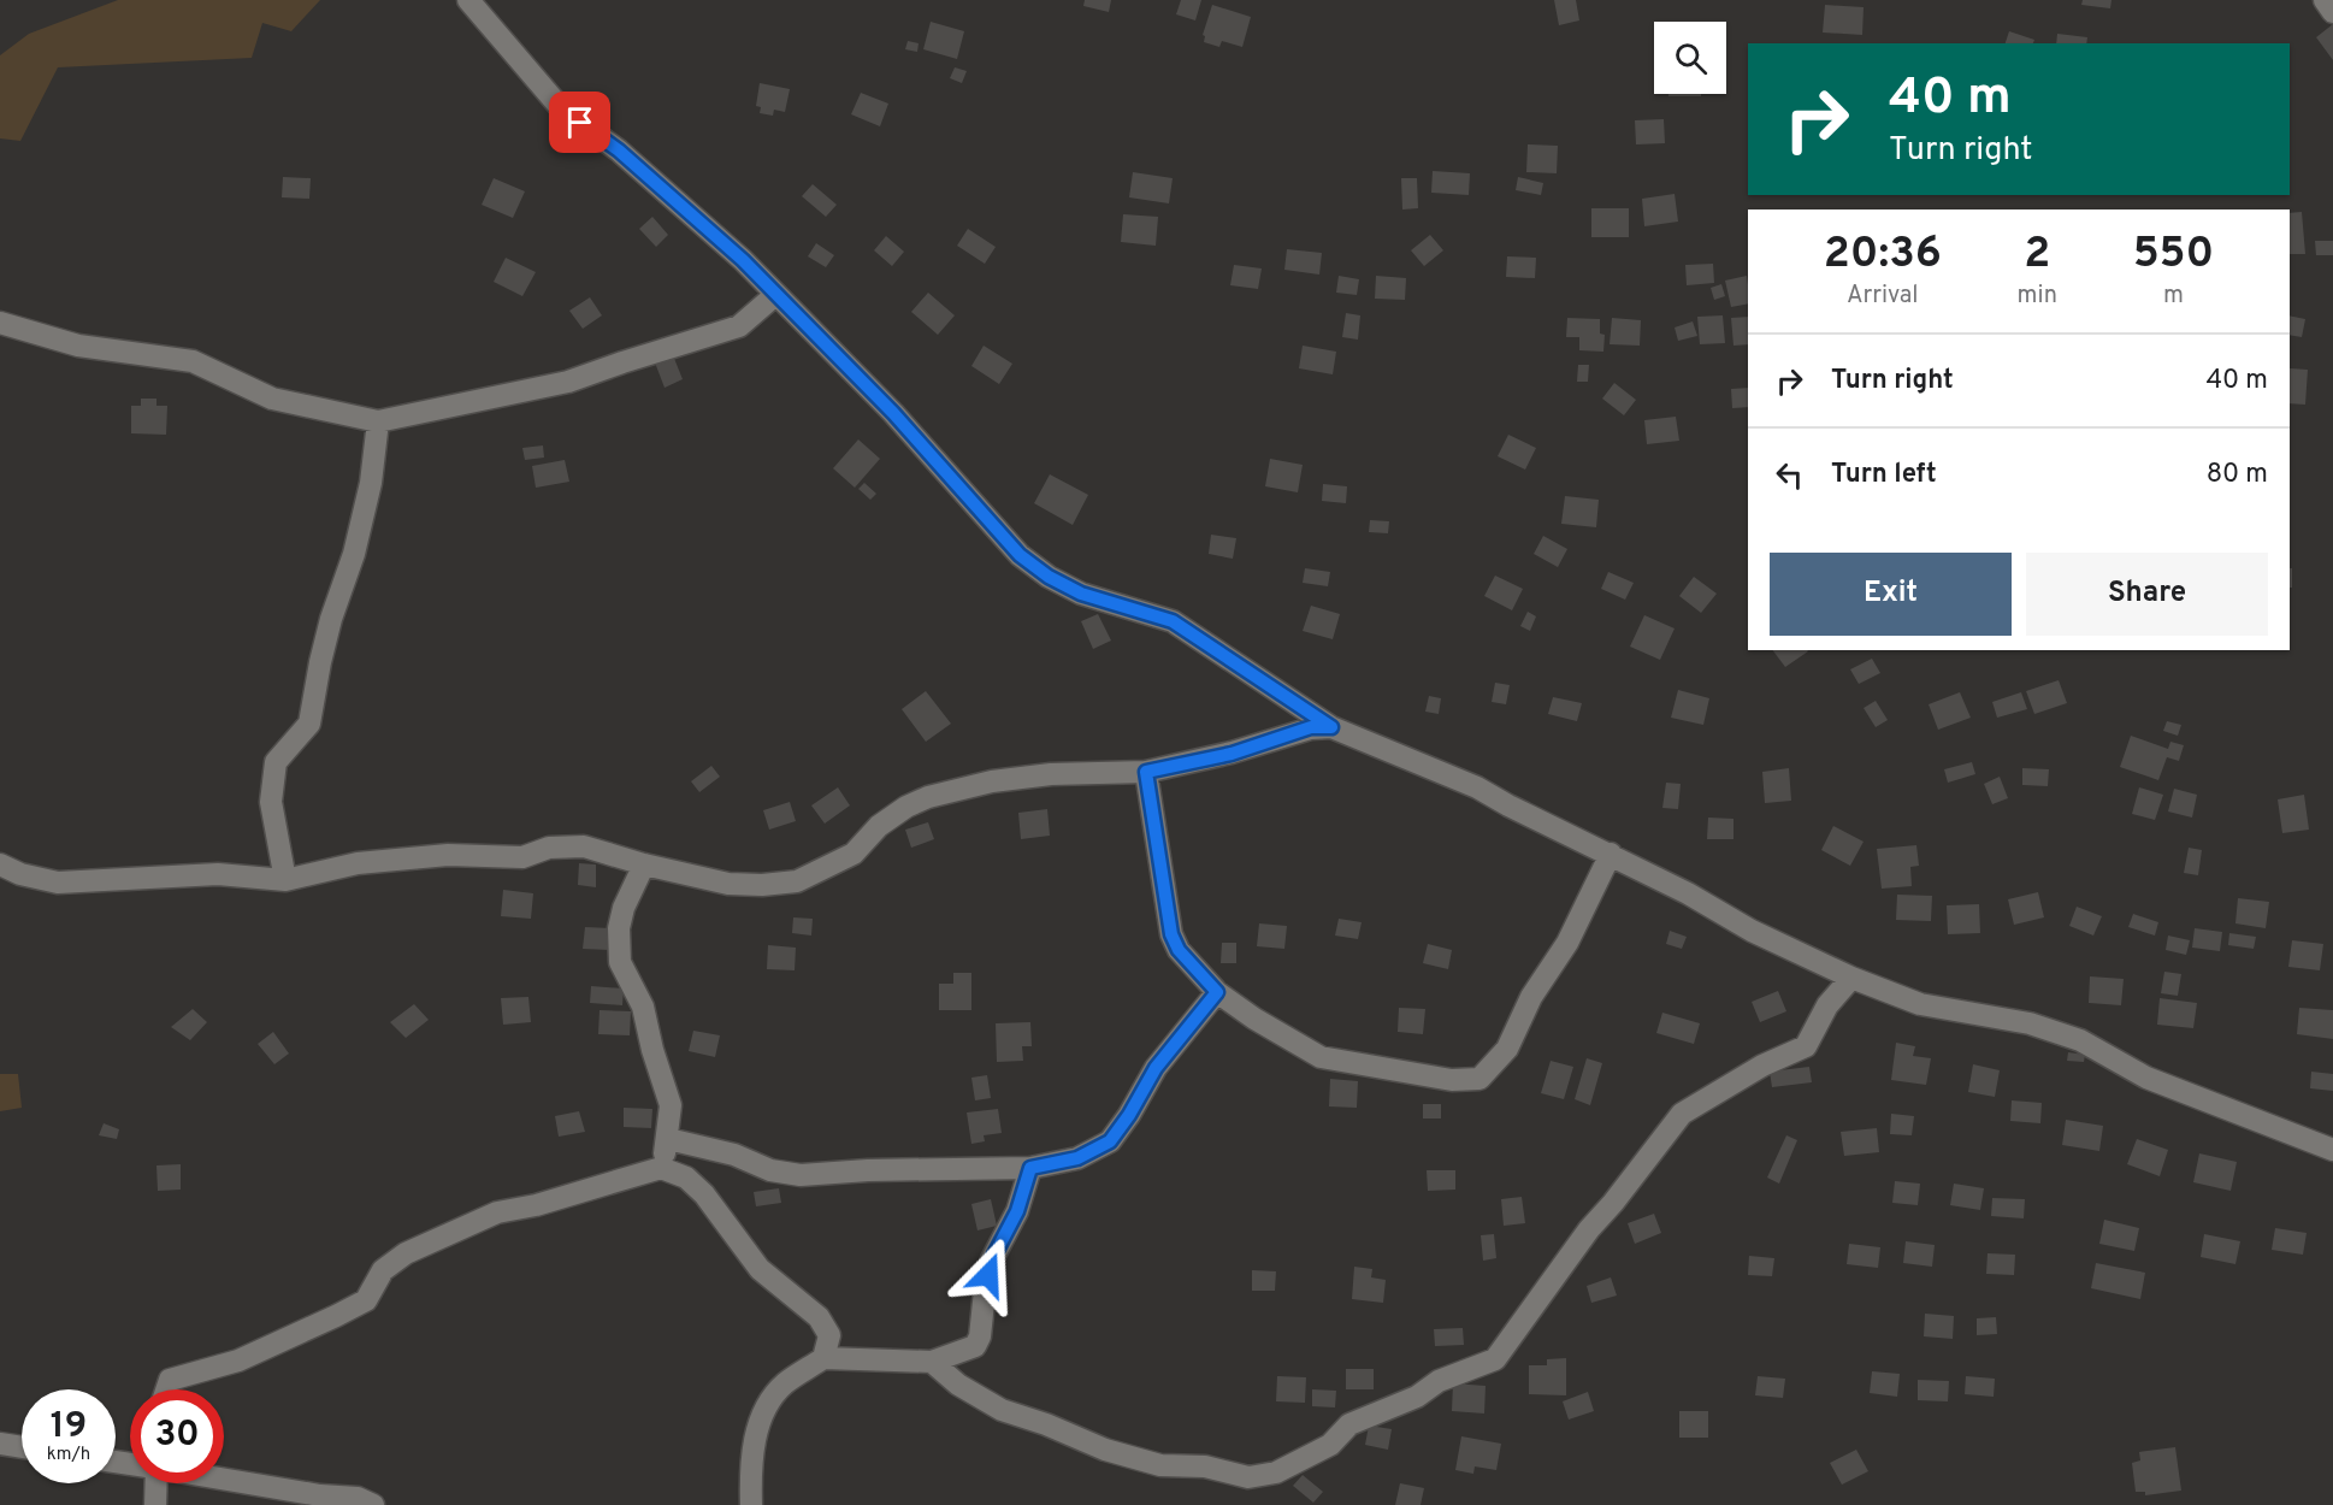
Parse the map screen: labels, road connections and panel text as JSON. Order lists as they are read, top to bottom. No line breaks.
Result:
{"page":{"turn":["40 m","Turn right"],"eta":["20:36","Arrival","2","min","550","m"],"list":[{"name":"Turn right","value":"40 m"},{"name":"Turn left","value":"80 m"}],"buttons":["Exit","Share"],"speed":"19 km/h","limit":"30"}}
